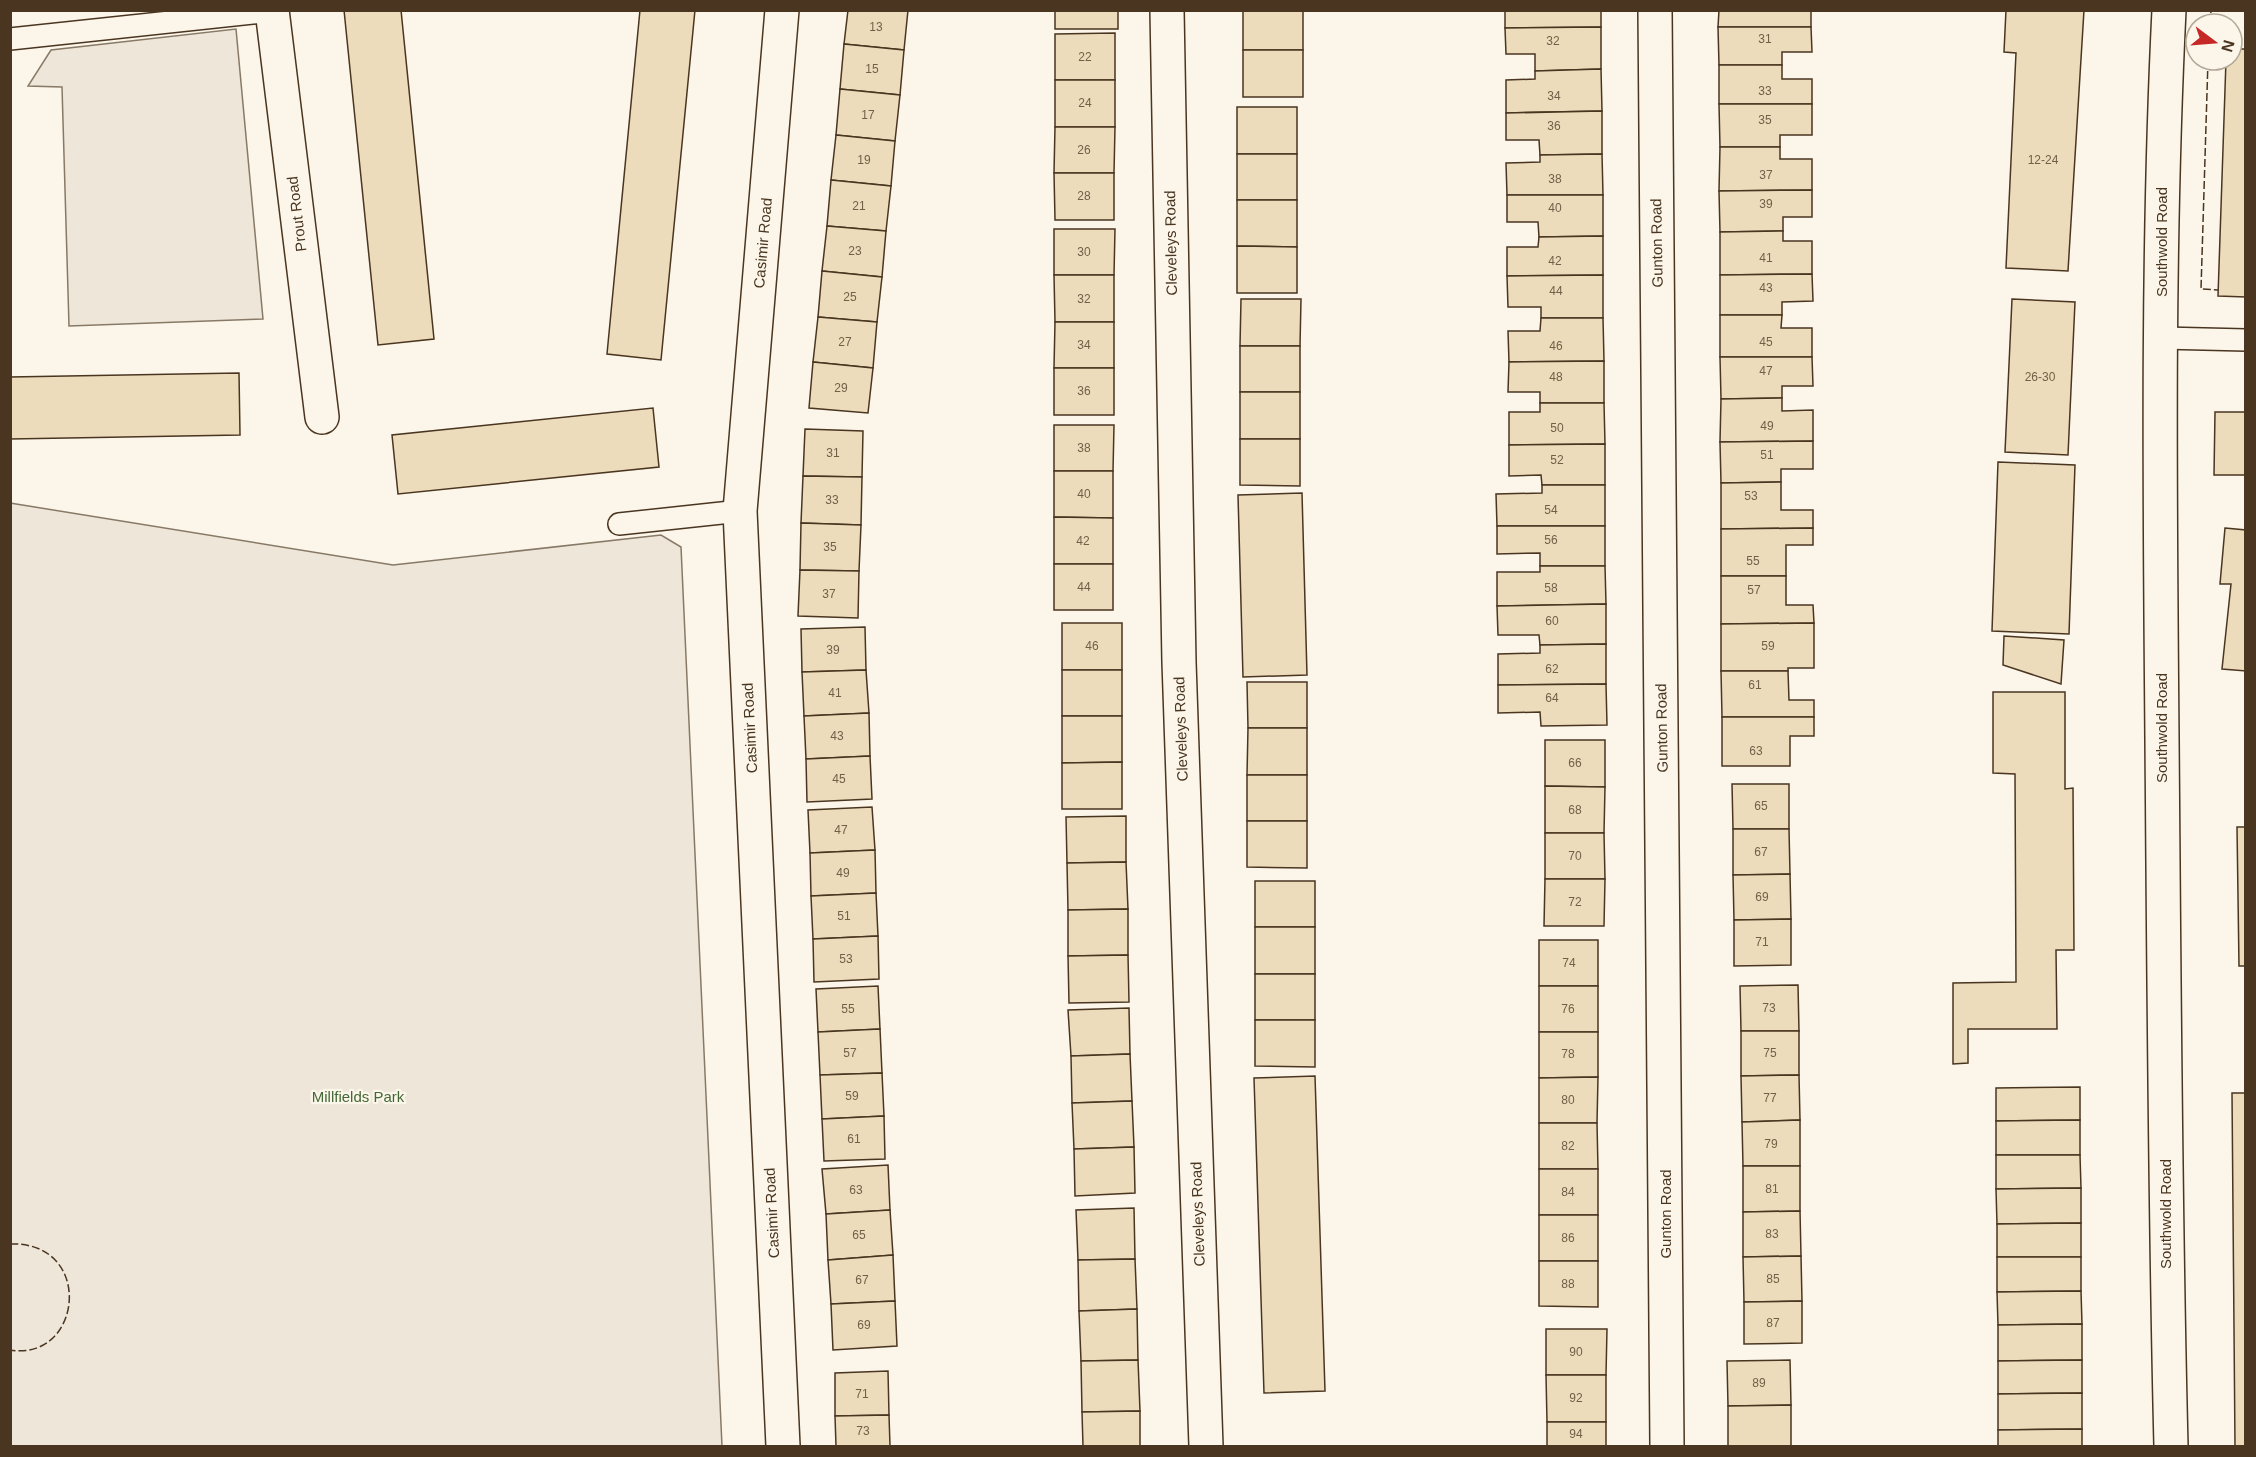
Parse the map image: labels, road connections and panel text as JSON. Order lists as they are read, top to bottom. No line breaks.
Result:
{"streets":{"street":["Prout Road","Southwold Road","Casimir Road","Cleveleys Road","Gunton Road"]},"parks":["Millfields Park"],"house_numbers":["13","31","32","22","15","33","34","24","17","35","36","26","19","12-24","37","38","28","39","21","40","23","30","41","42","43","44","25","32","27","45","34","46","47","48","26-30","29","36","49","50","38","31","51","52","40","53","33","54","56","42","35","55","44","58","57","37","60","46","59","39","62","61","41","64","43","63","66","45","65","68","47","67","70","49","69","72","51","71","53","74","73","55","76","57","75","78","59","77","80","61","79","82","81","63","84","83","65","86","85","67","88","87","69","90","89","71","92","73","94"],"north":"right"}
